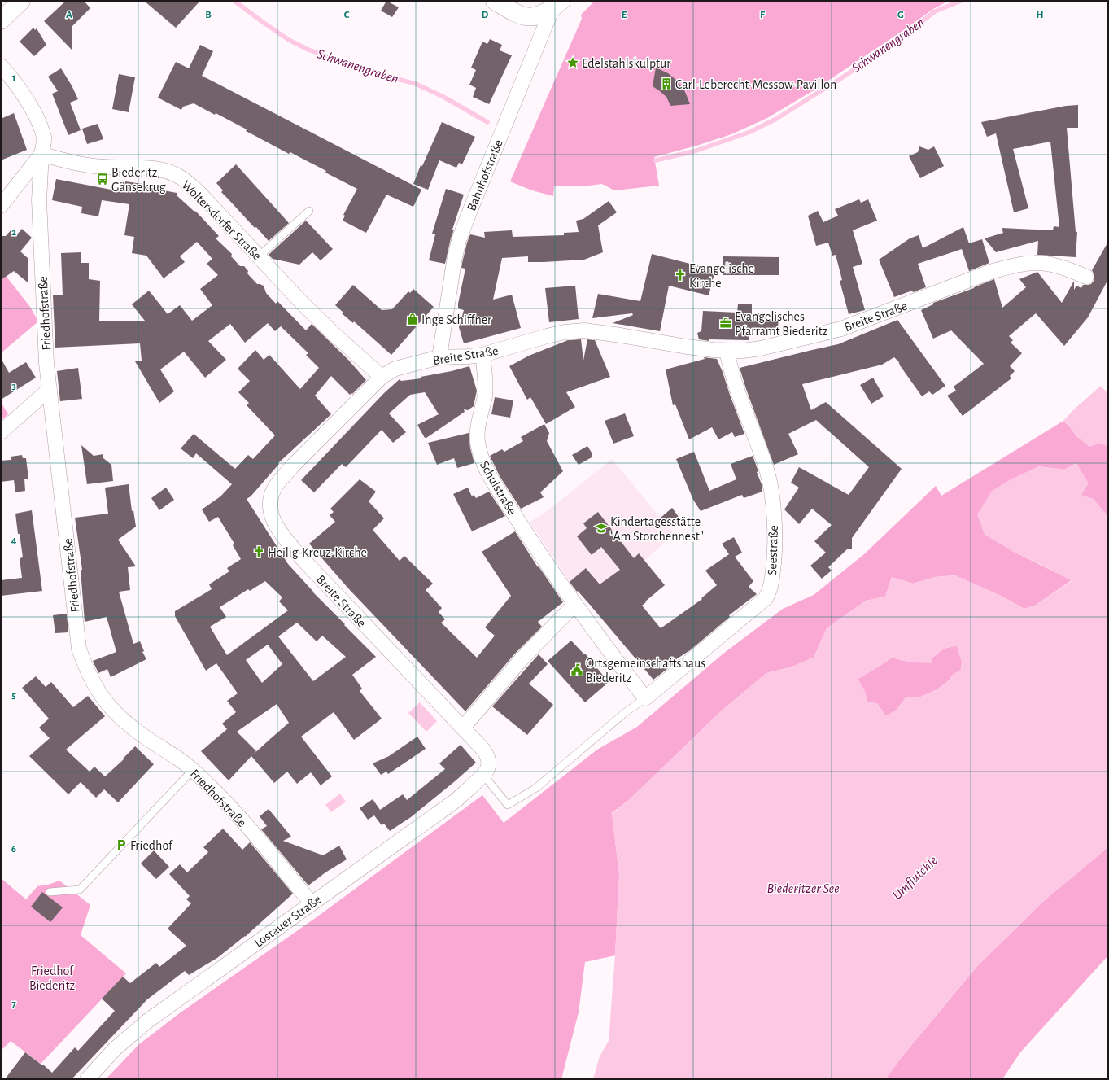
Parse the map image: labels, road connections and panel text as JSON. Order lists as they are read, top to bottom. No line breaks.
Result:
{"streets":{"street":["Bahnhofstraße","Woltersdorfer Straße","Friedhofstraße","Breite Straße","Schulstraße","Seestraße","Lostauer Straße"]},"crossings":[["Bahnhofstraße","Breite Straße"],["Woltersdorfer Straße","Friedhofstraße"],["Woltersdorfer Straße","Breite Straße"],["Friedhofstraße","Lostauer Straße"],["Breite Straße","Schulstraße"],["Breite Straße","Seestraße"],["Breite Straße","Lostauer Straße"],["Schulstraße","Seestraße"]],"water":["Schwanengraben","Umflutehle","Biederitzer See"],"parks":["Friedhof Biederitz"],"places":{"place":["Edelstahlskulptur"],"building":["Carl-Leberecht-Messow-Pavillon"],"bus stop":["Biederitz, Gänsekrug"],"church":["Evangelische Kirche","Heilig-Kreuz-Kirche"],"shop":["Inge Schiffner"],"office":["Evangelisches Pfarramt Biederitz"],"school or university":["Kindertagesstätte \"Am Storchennest\""],"public building":["Ortsgemeinschaftshaus Biederitz"],"parking":["Friedhof"]},"grid":{"columns":["A","B","C","D","E","F","G","H"],"rows":["1","2","3","4","5","6","7"]}}
